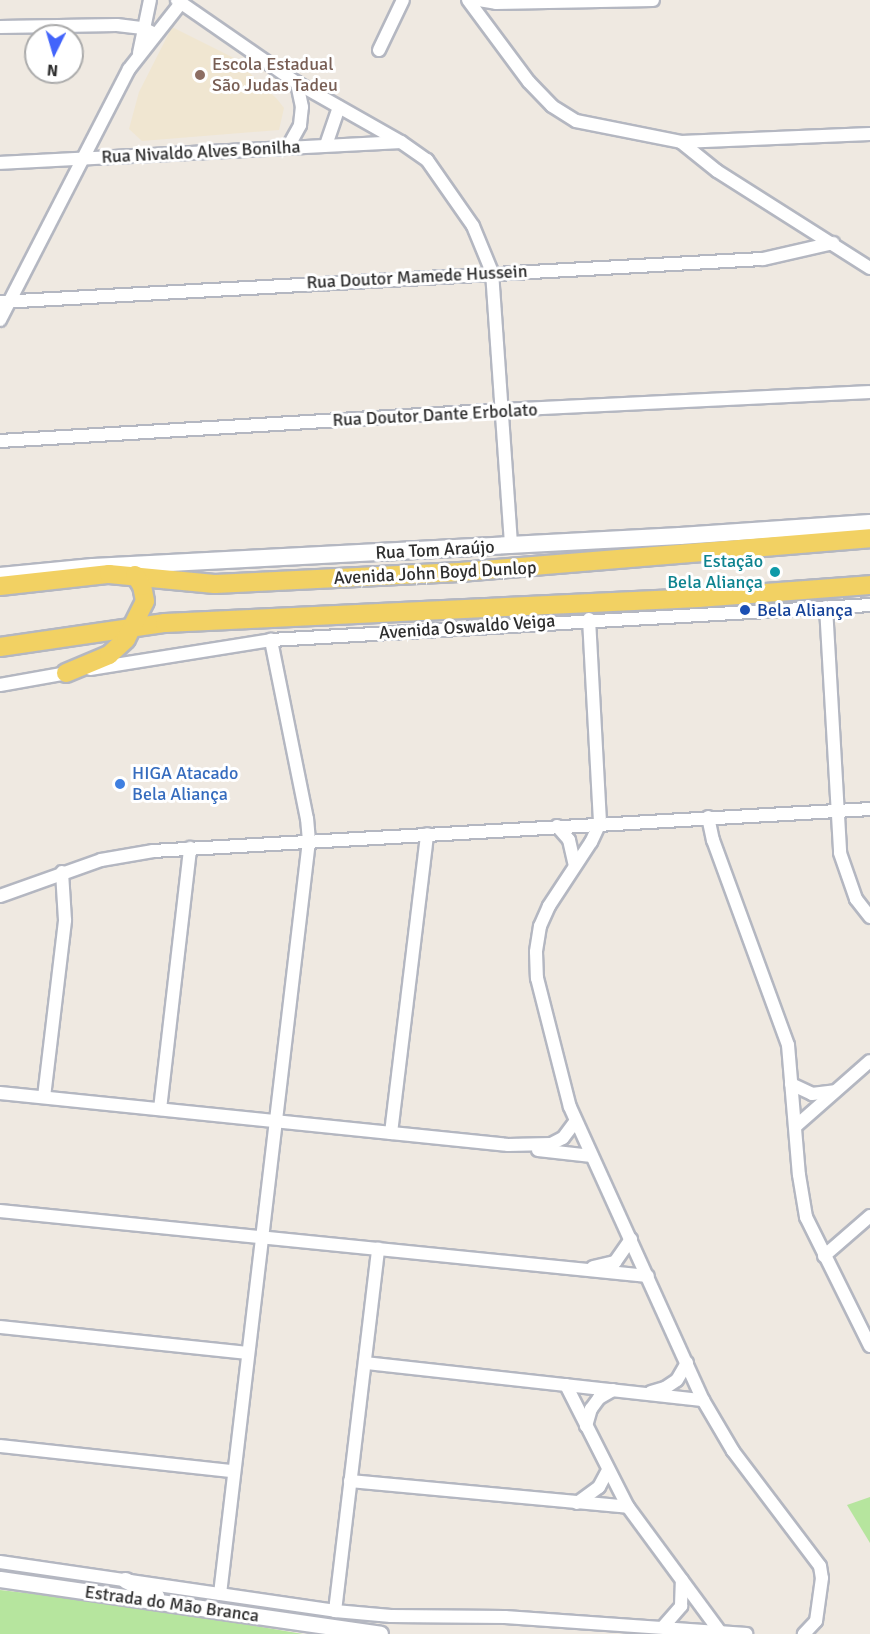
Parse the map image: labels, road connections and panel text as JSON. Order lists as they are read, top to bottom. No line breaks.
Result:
{"streets":{"main road":["Rua Tom Araújo","Avenida John Boyd Dunlop"],"street":["Rua Nivaldo Alves Bonilha","Rua Doutor Mamede Hussein","Rua Doutor Dante Erbolato","Avenida Oswaldo Veiga","Estrada do Mão Branca"]},"crossings":[["Rua Tom Araújo","Avenida John Boyd Dunlop"]],"places":["Escola Estadual São Judas Tadeu","Estação Bela Aliança","Bela Aliança","HIGA Atacado Bela Aliança"],"north":"bottom"}
